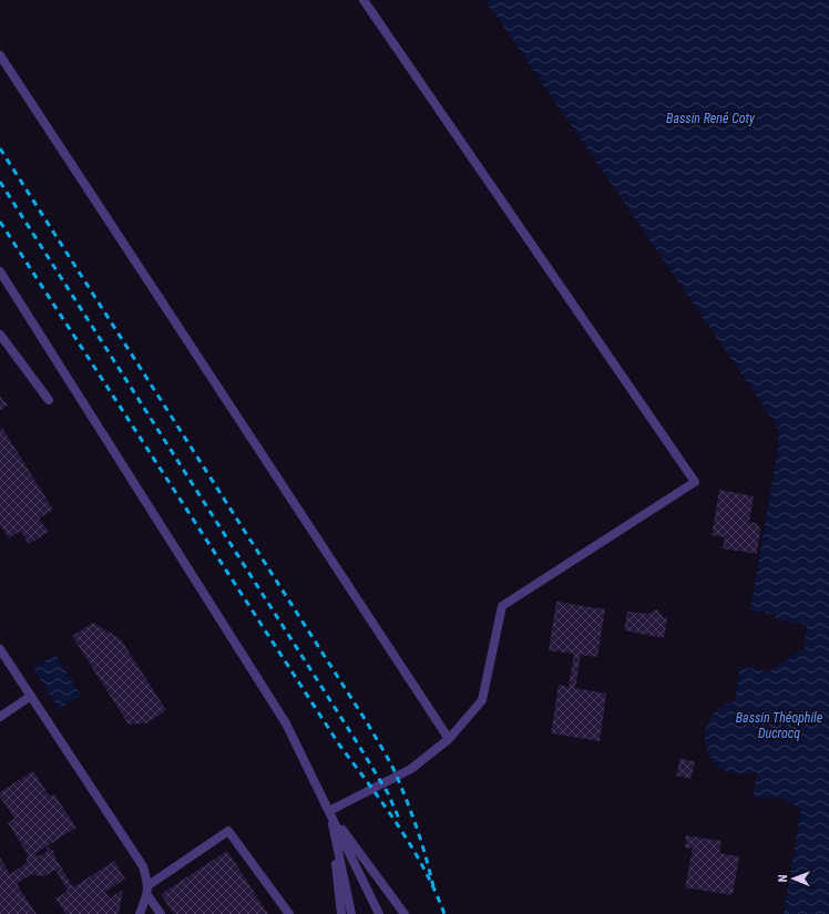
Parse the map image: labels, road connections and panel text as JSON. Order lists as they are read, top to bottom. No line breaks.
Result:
{"water":["Bassin René Coty","Bassin Théophile Ducrocq"],"north":"left"}
